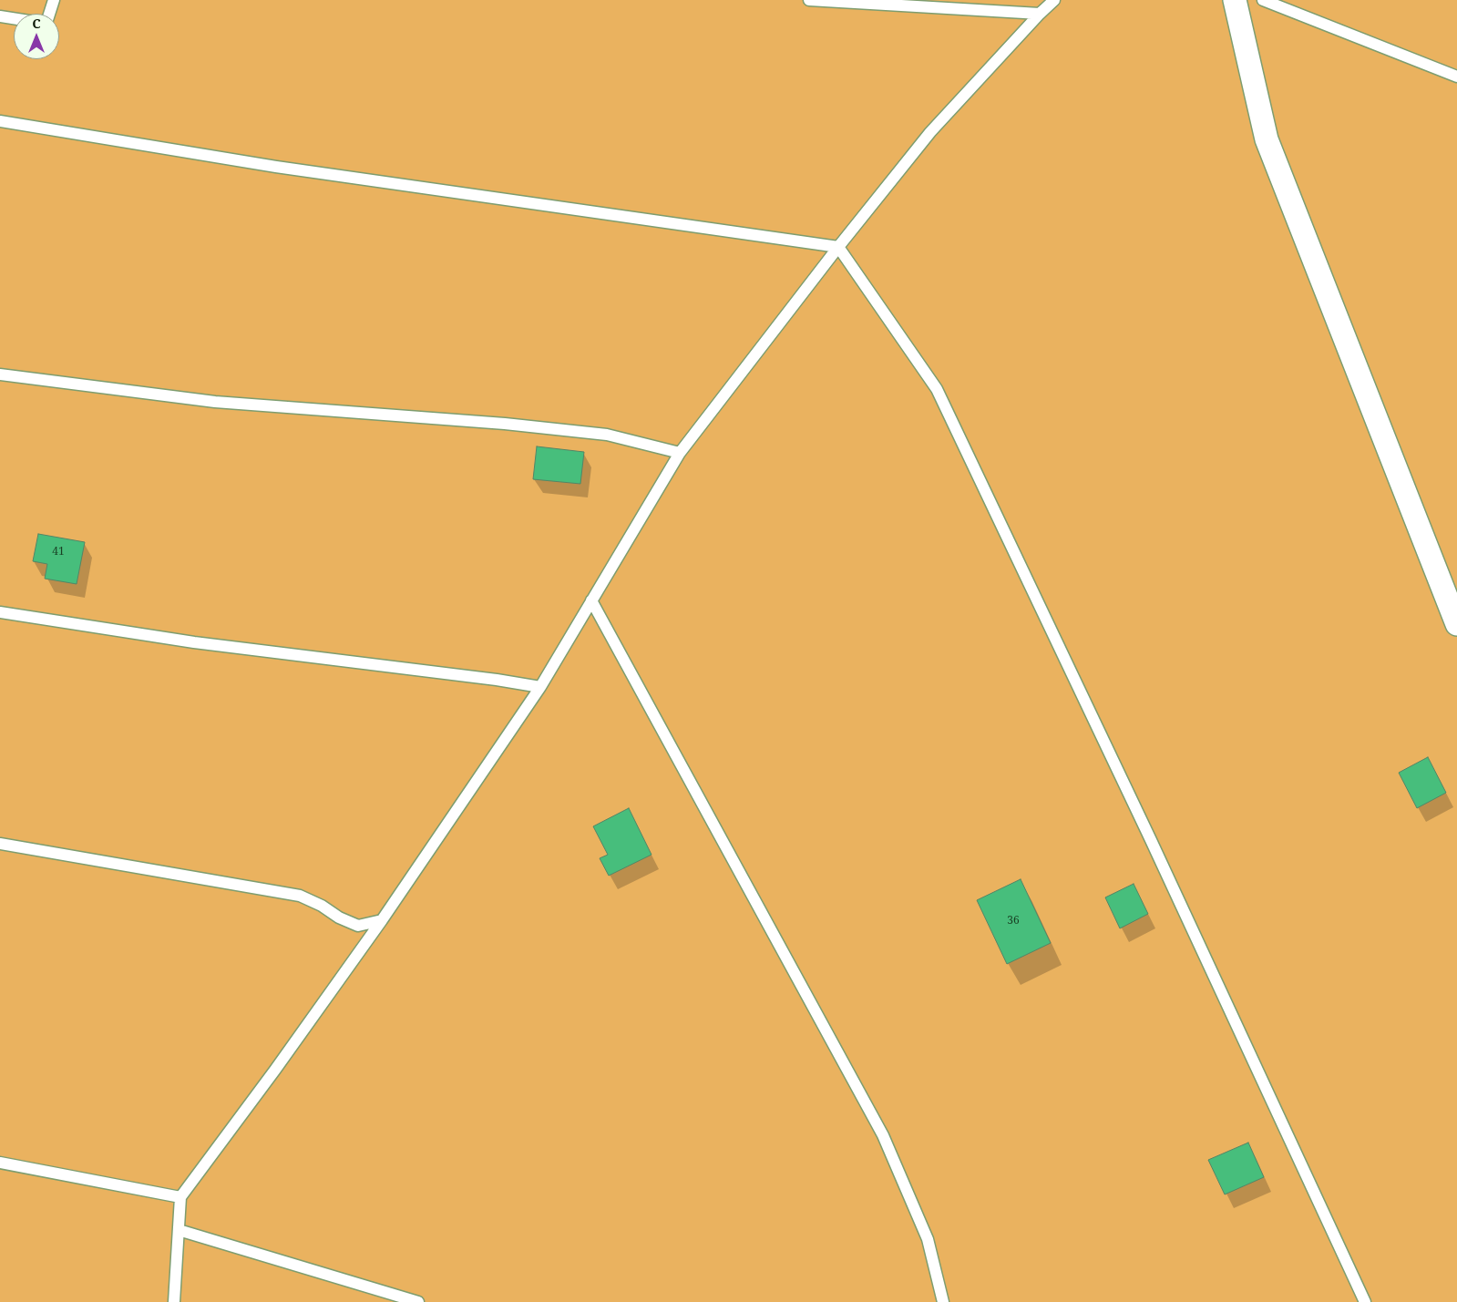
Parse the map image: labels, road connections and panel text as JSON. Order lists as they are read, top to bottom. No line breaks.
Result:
{"house_numbers":["41","36"],"north":"top"}
